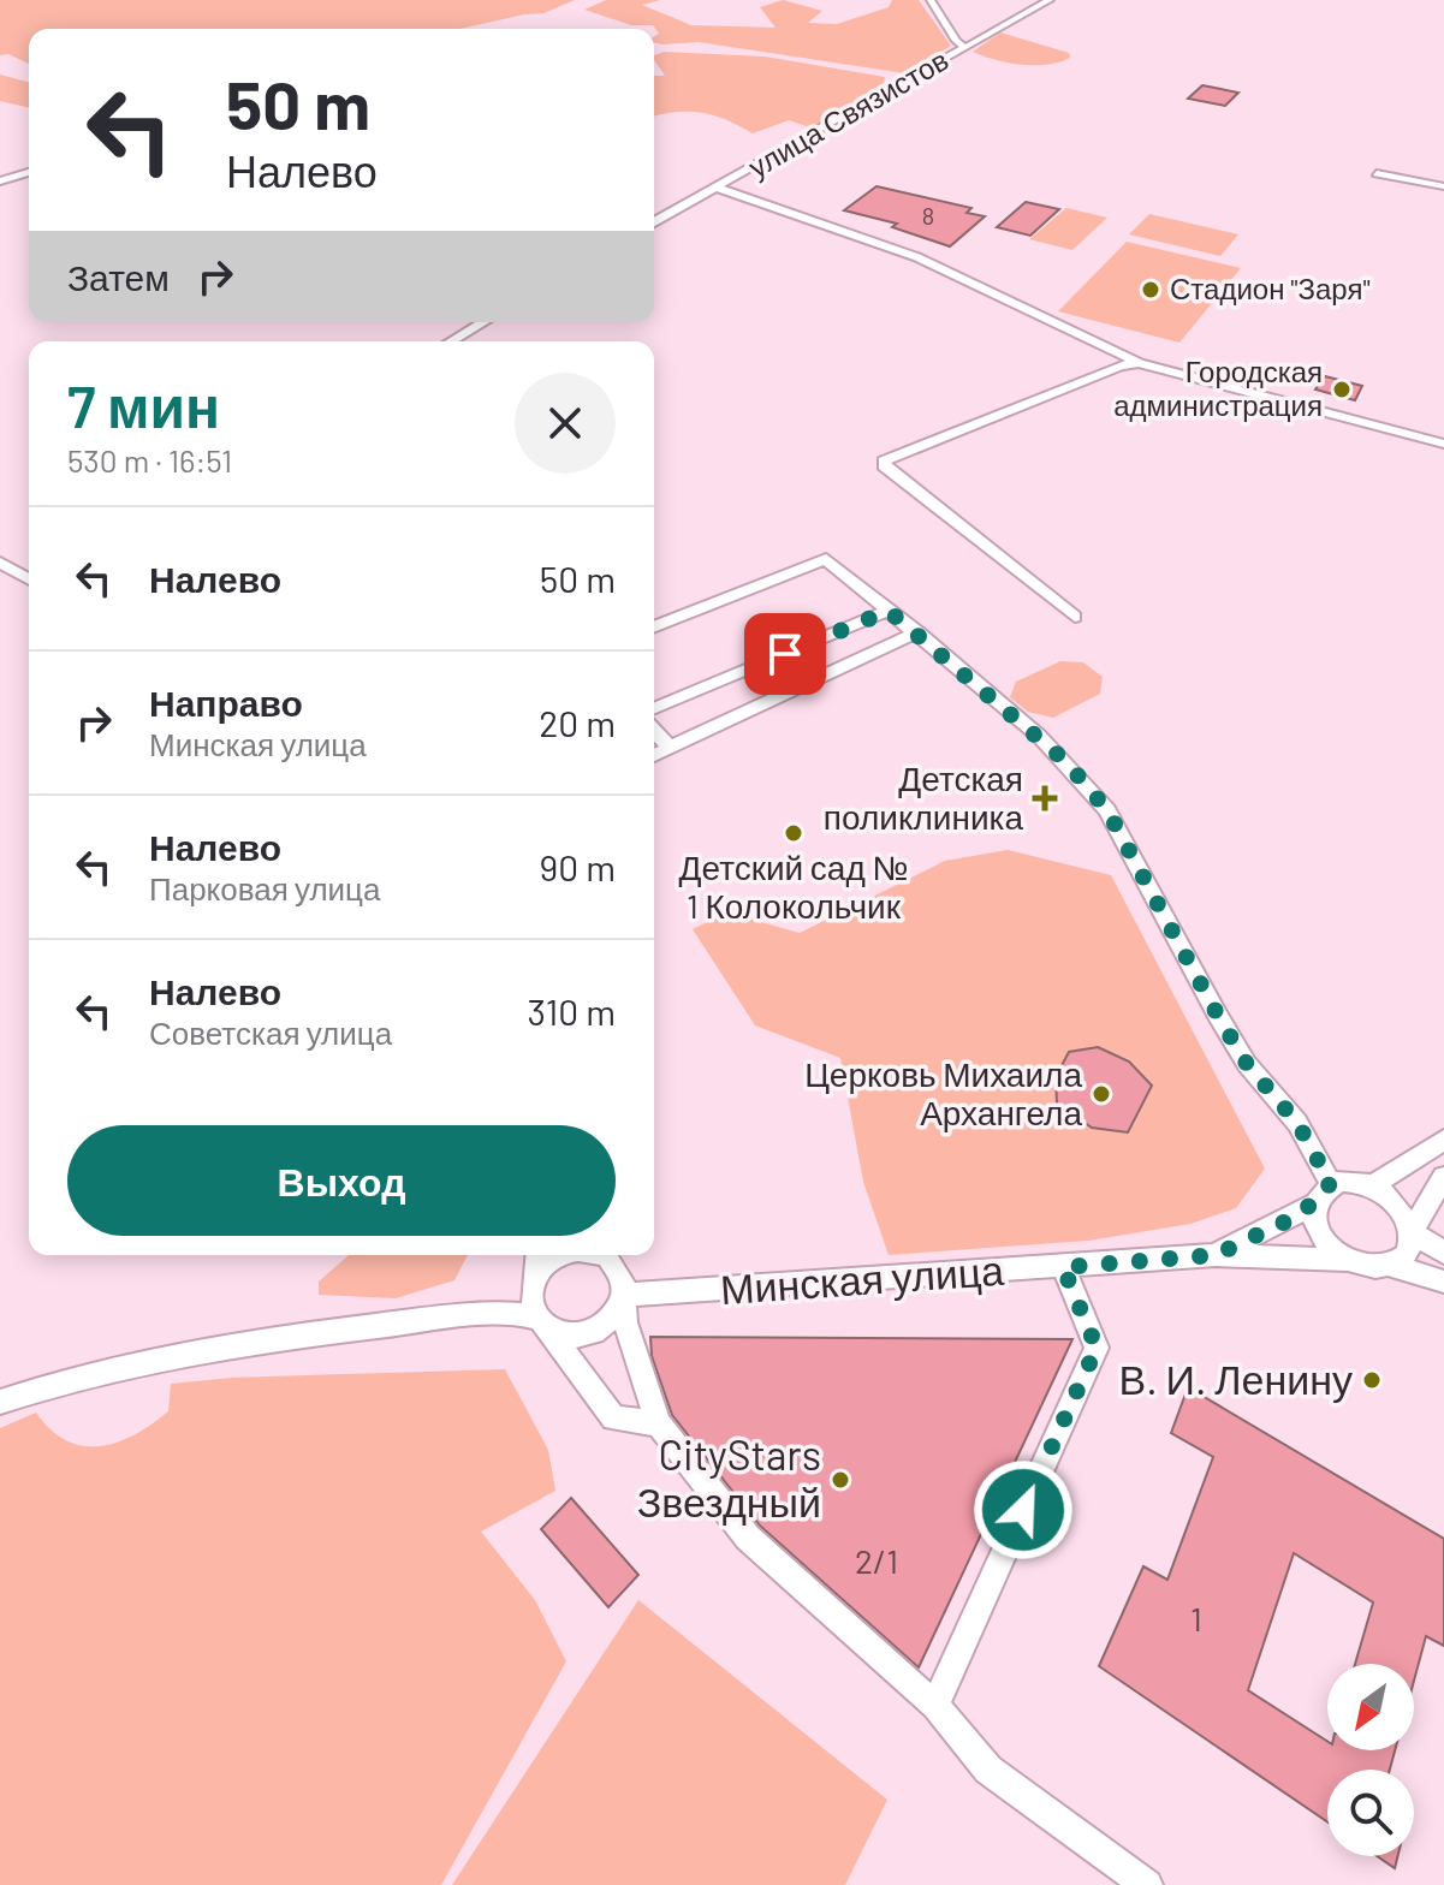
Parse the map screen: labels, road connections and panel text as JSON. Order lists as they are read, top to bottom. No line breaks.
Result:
{"streets":{"street":["улица Связистов","Минская улица"]},"places":{"other":["Стадион \"Заря\"","Городская администрация","Детский сад № 1 Колокольчик","Церковь Михаила Архангела","В. И. Ленину","CityStars Звездный"],"health":["Детская поликлиника"]},"house_numbers":["8","2/1","1"],"north":"bottom left","page":{"turn":["50 m","Налево"],"then":"Затем","heading":["7 мин","530 m · 16:51"],"list":[{"name":"Налево","value":"50 m"},{"name":"Направо","note":"Минская улица","value":"20 m"},{"name":"Налево","note":"Парковая улица","value":"90 m"},{"name":"Налево","note":"Советская улица","value":"310 m"}],"buttons":"Выход"}}
